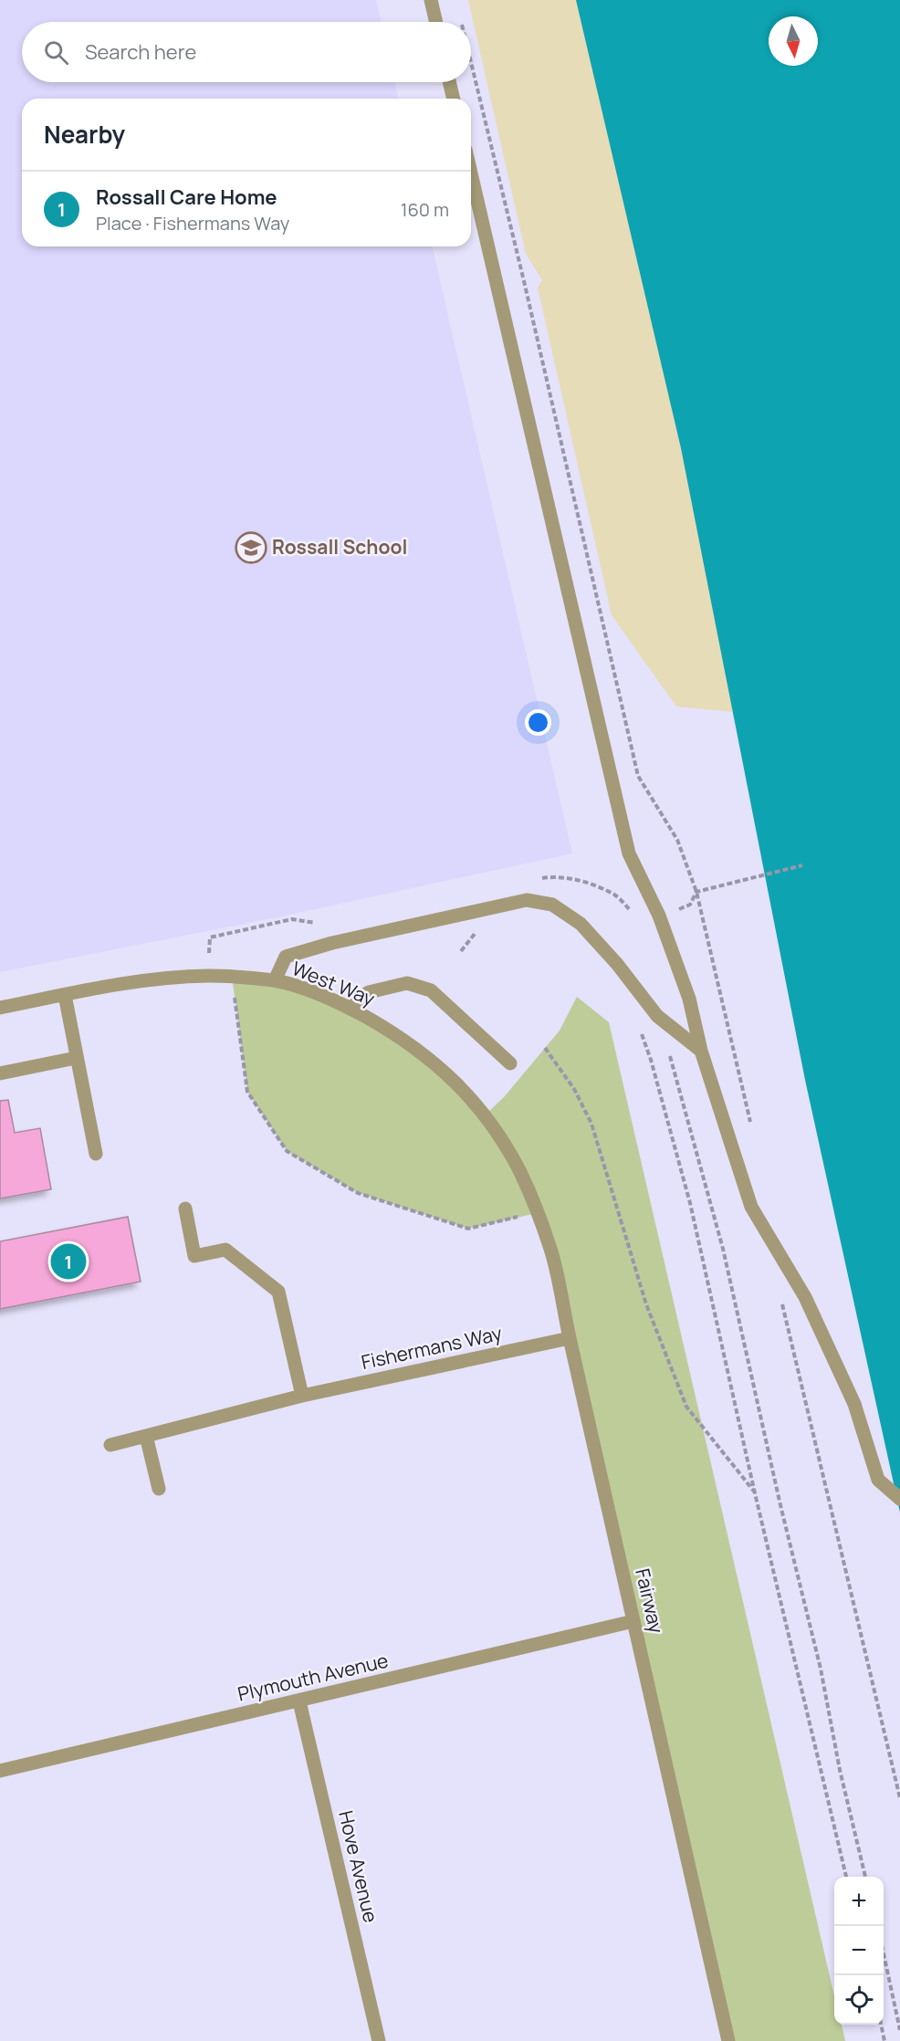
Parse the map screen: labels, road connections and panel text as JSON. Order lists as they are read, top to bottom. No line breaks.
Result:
{"streets":{"street":["West Way","Fishermans Way","Fairway","Plymouth Avenue","Hove Avenue"]},"crossings":[["West Way","Fairway"],["Fishermans Way","Fairway"],["Fairway","Plymouth Avenue"],["Plymouth Avenue","Hove Avenue"]],"places":{"school or university":["Rossall School"]},"north":"bottom","page":{"search":"Search here","heading":"Nearby","list":[{"mark":"1","name":"Rossall Care Home","note":"Place · Fishermans Way","value":"160 m"}],"pins":"1","map_buttons":["+","−"]}}
